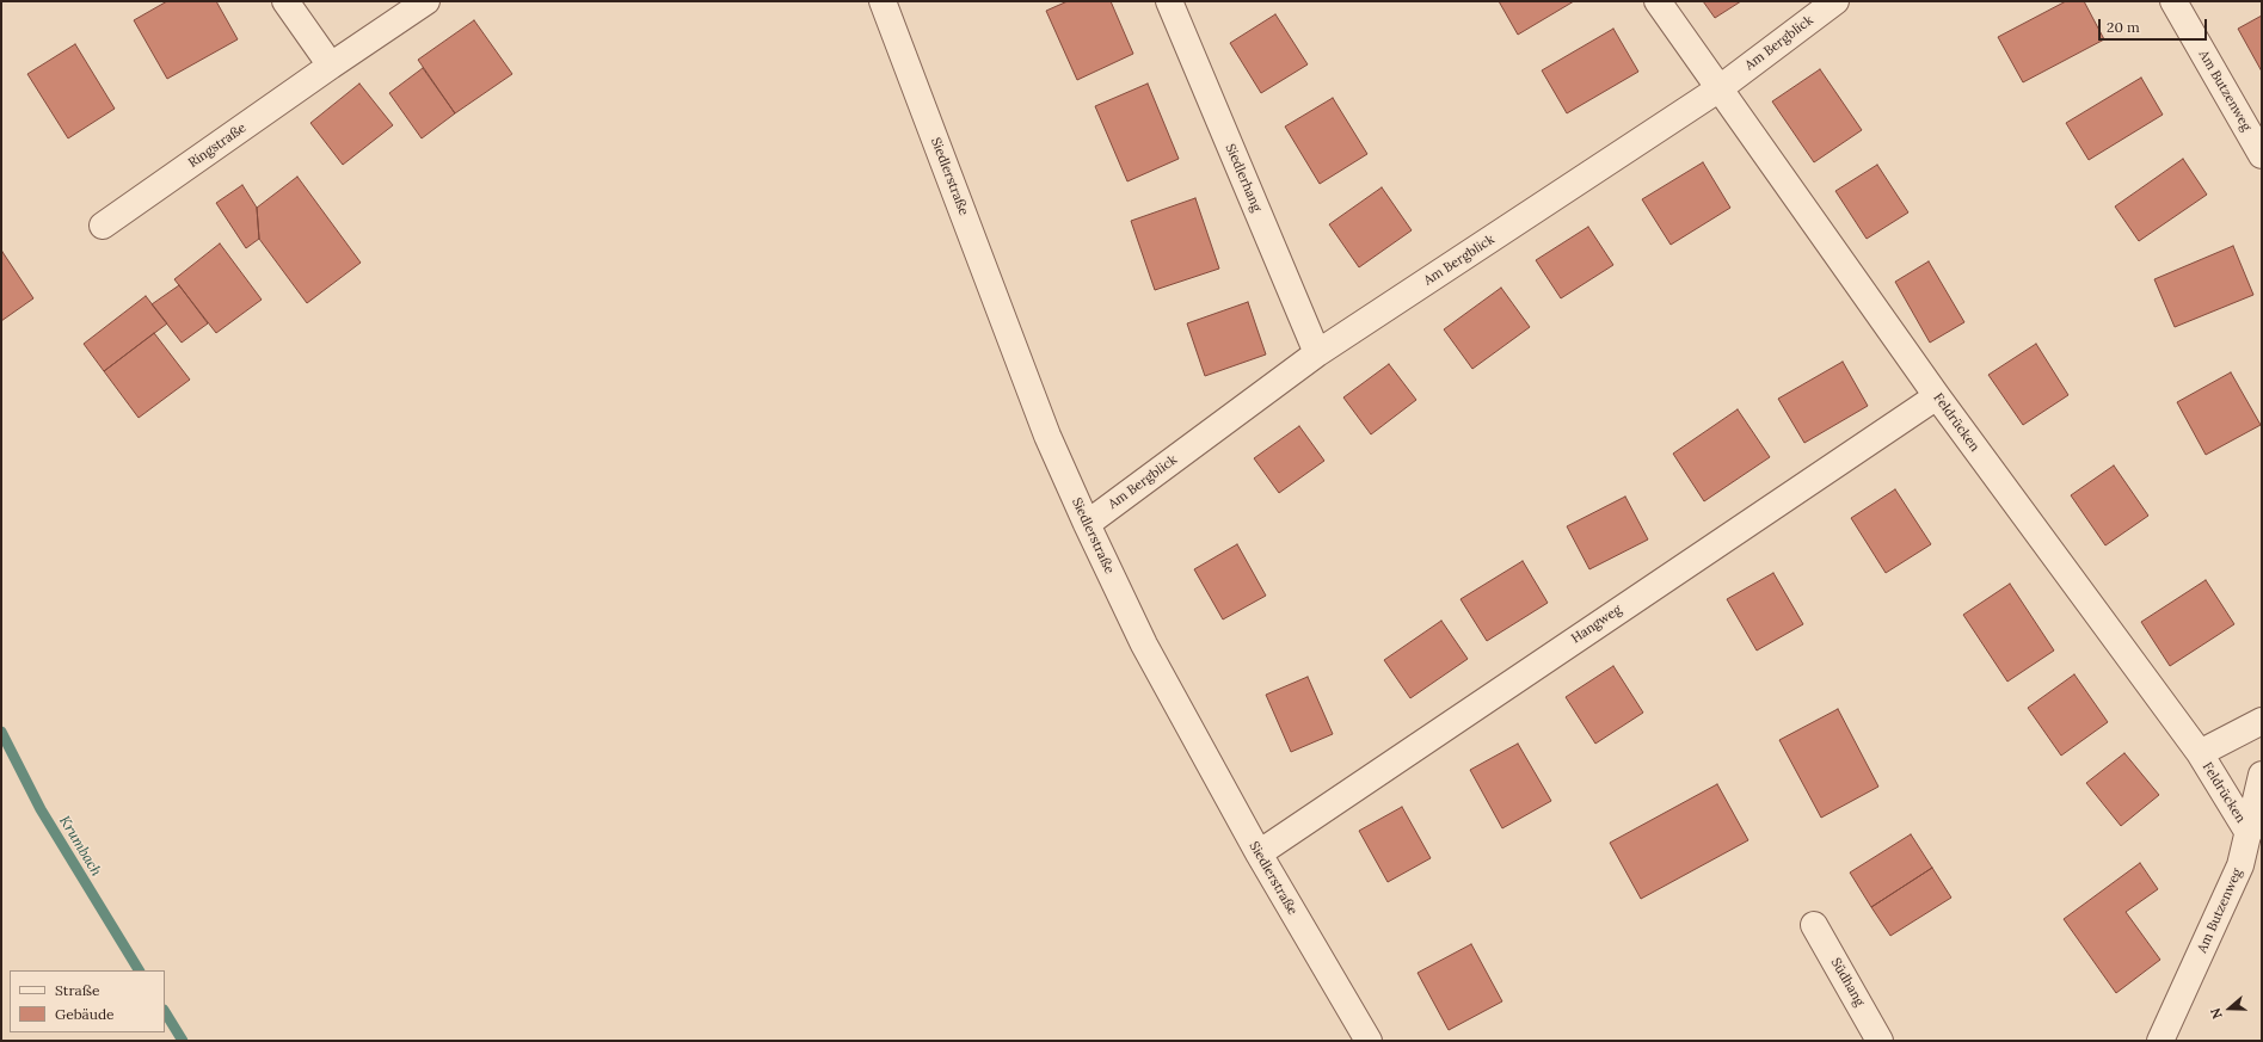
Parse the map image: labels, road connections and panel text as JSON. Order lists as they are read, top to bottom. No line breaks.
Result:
{"streets":{"street":["Am Bergblick","Am Butzenweg","Ringstraße","Siedlerstraße","Siedlerhang","Feldrücken","Hangweg","Südhang"]},"crossings":[["Am Bergblick","Siedlerstraße"],["Am Bergblick","Siedlerhang"],["Am Bergblick","Feldrücken"],["Am Butzenweg","Feldrücken"],["Siedlerstraße","Hangweg"],["Feldrücken","Hangweg"]],"water":["Krumbach"],"legend":["Straße","Gebäude"],"scale_bar":"20 m","north":"left"}
